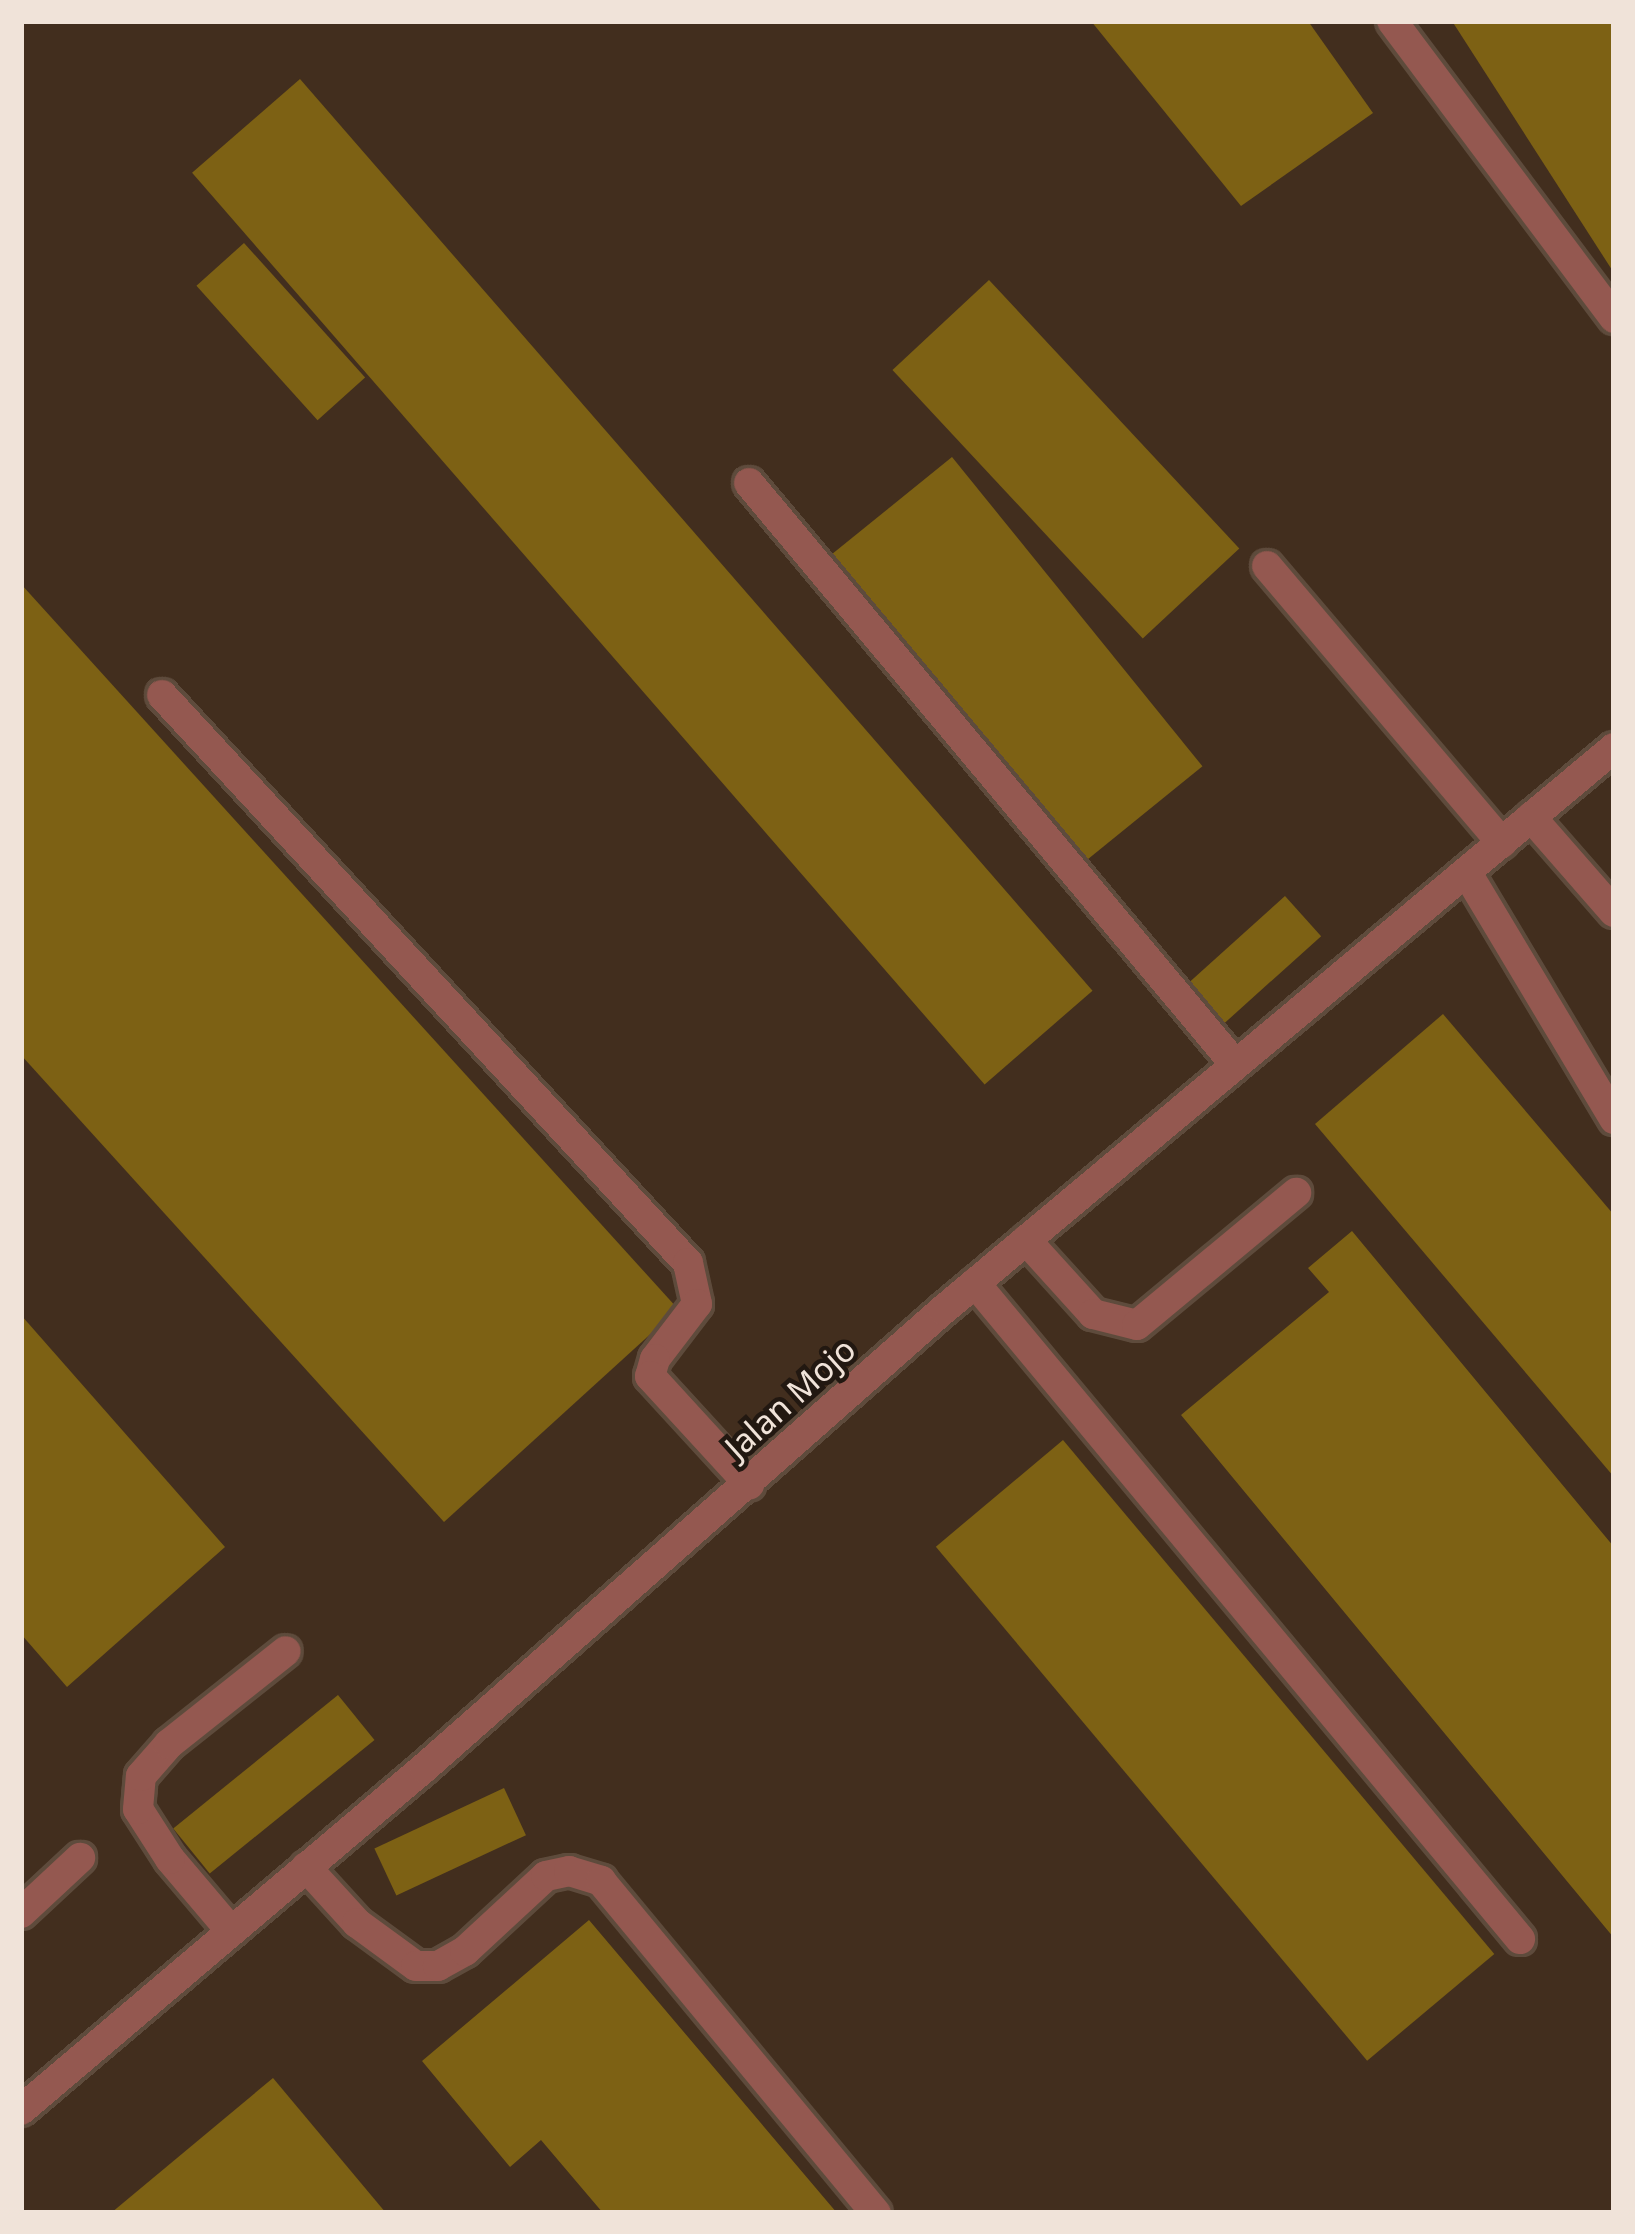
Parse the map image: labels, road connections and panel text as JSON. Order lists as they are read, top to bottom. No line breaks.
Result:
{"streets":{"street":["Jalan Mojo"]}}
